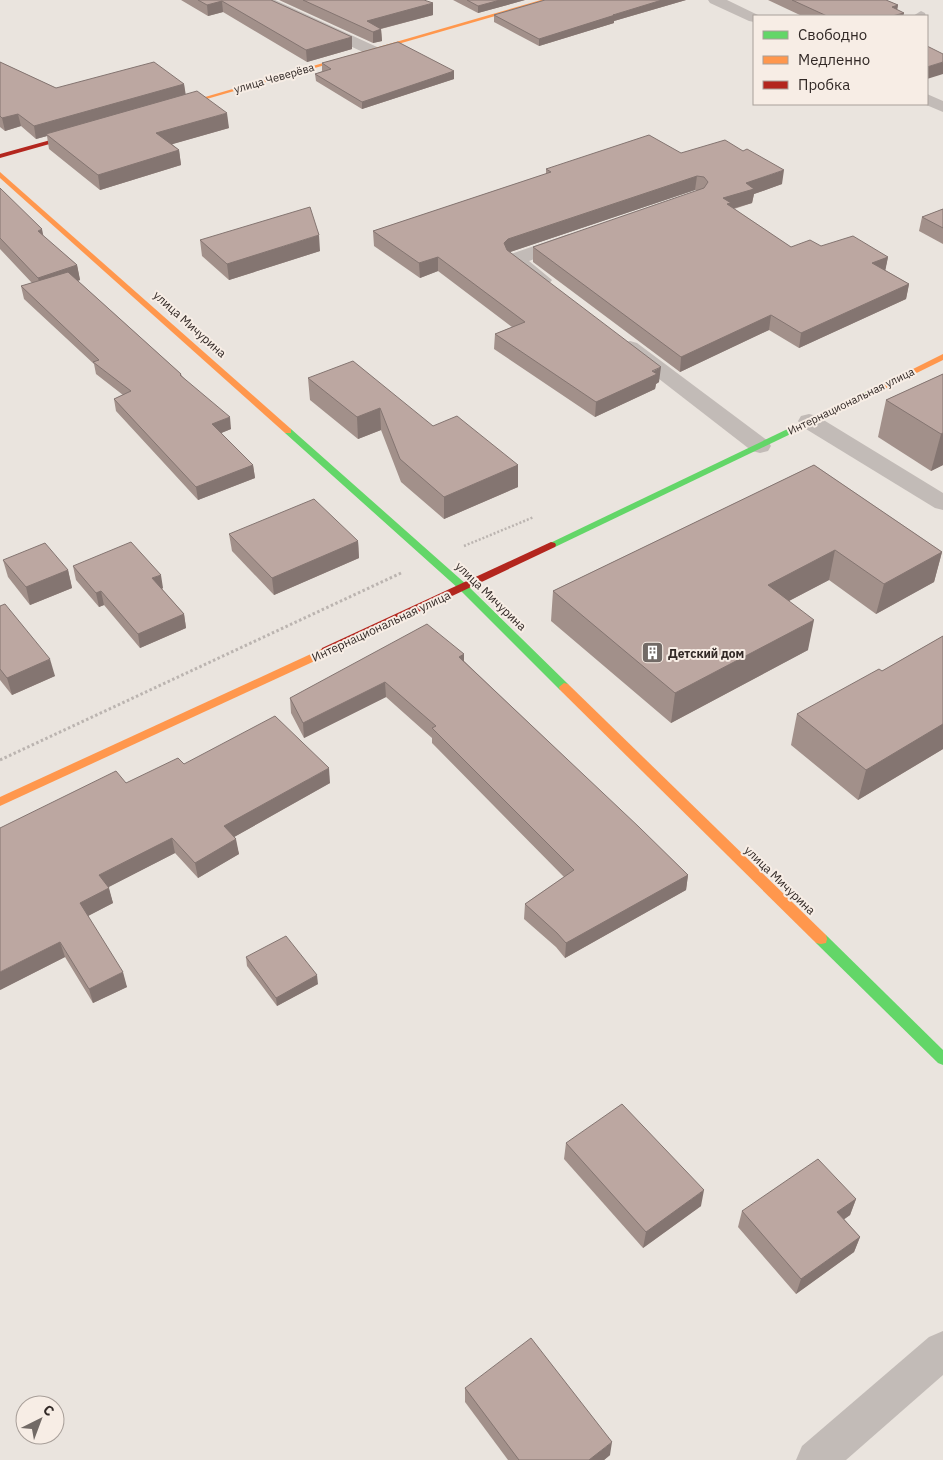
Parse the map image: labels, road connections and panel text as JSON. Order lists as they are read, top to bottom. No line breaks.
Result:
{"streets":{"street":["улица Чеверёва","улица Мичурина","Интернациональная улица"]},"crossings":[["улица Мичурина","Интернациональная улица"]],"places":{"building":["Детский дом"]},"legend":["Свободно","Медленно","Пробка"],"north":"top right"}
